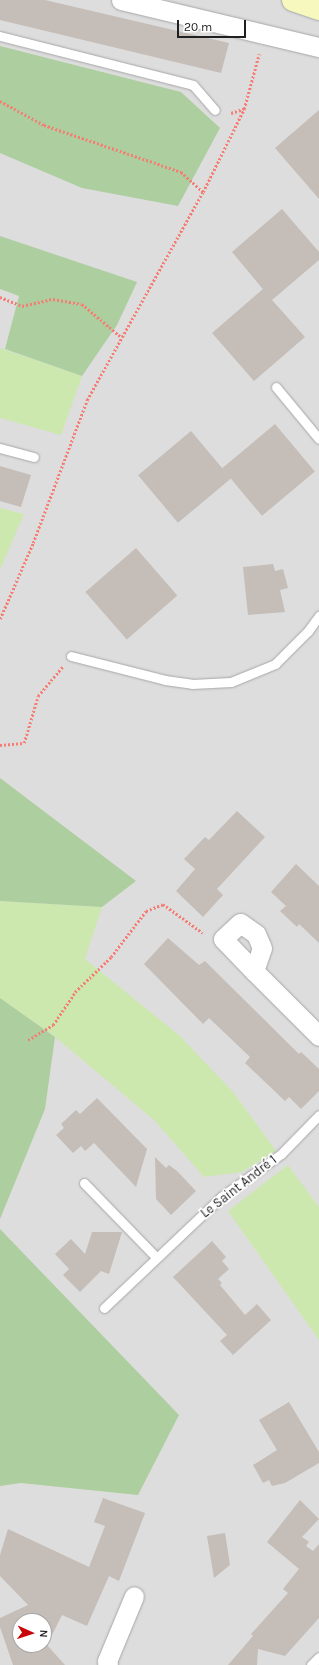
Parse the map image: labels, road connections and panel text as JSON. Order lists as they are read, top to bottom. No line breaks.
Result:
{"streets":{"lane":["Le Saint André 1"]},"scale_bar":"20 m","north":"right"}
